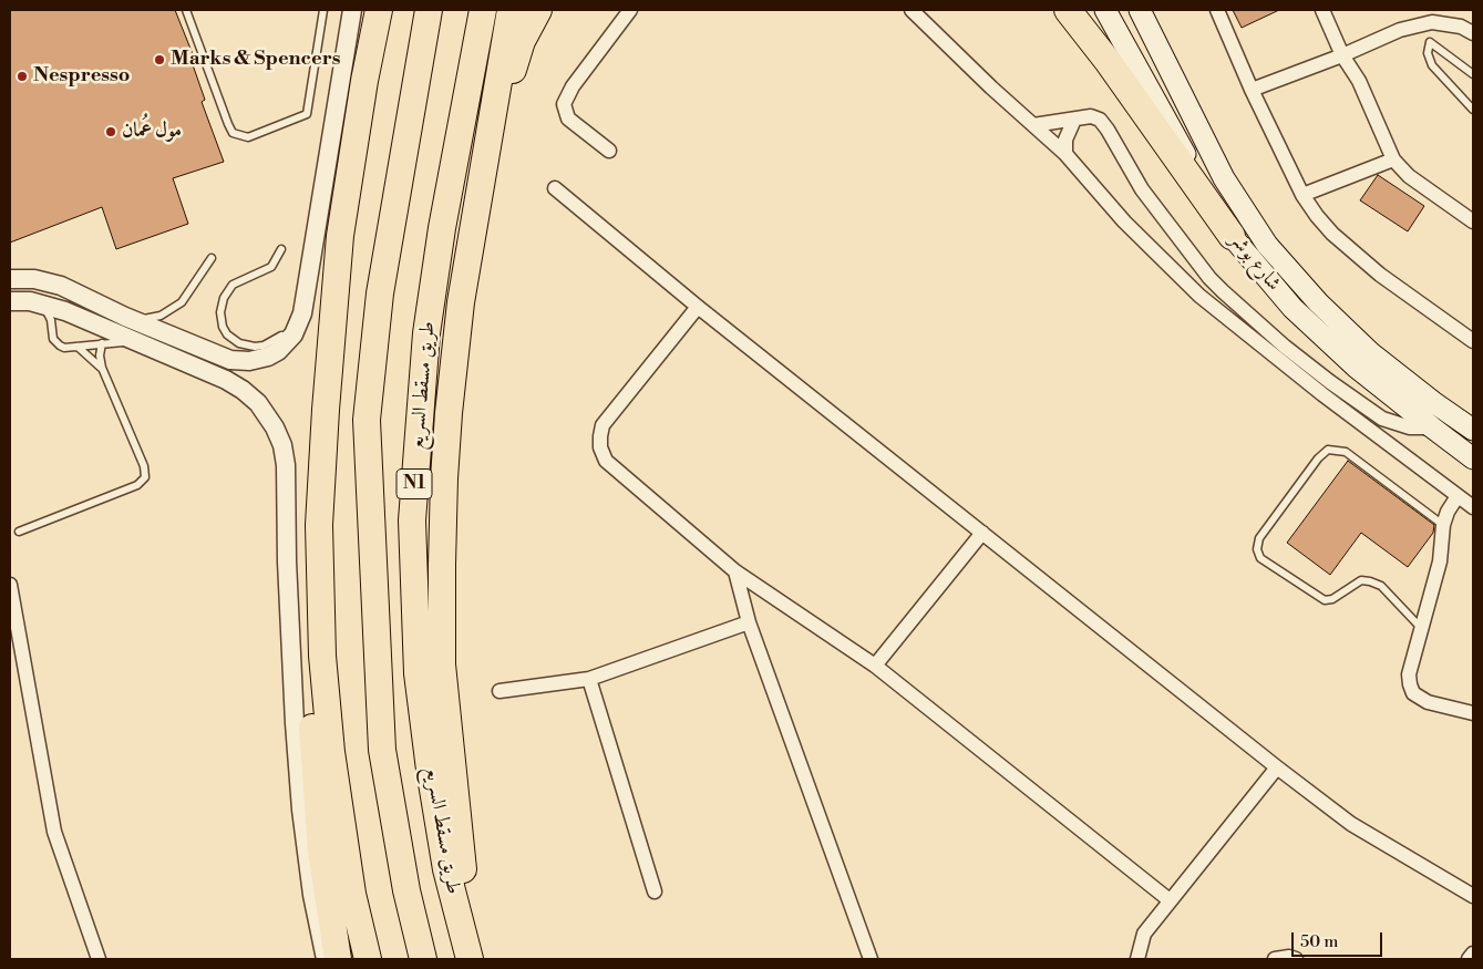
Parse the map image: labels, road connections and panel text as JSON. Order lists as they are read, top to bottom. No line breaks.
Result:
{"streets":{"highway":["طريق مسقط السريع","N1"],"main road":["شارع بوشر"]},"places":["Marks & Spencers","Nespresso","مول عُمان"],"scale_bar":"50 m"}
